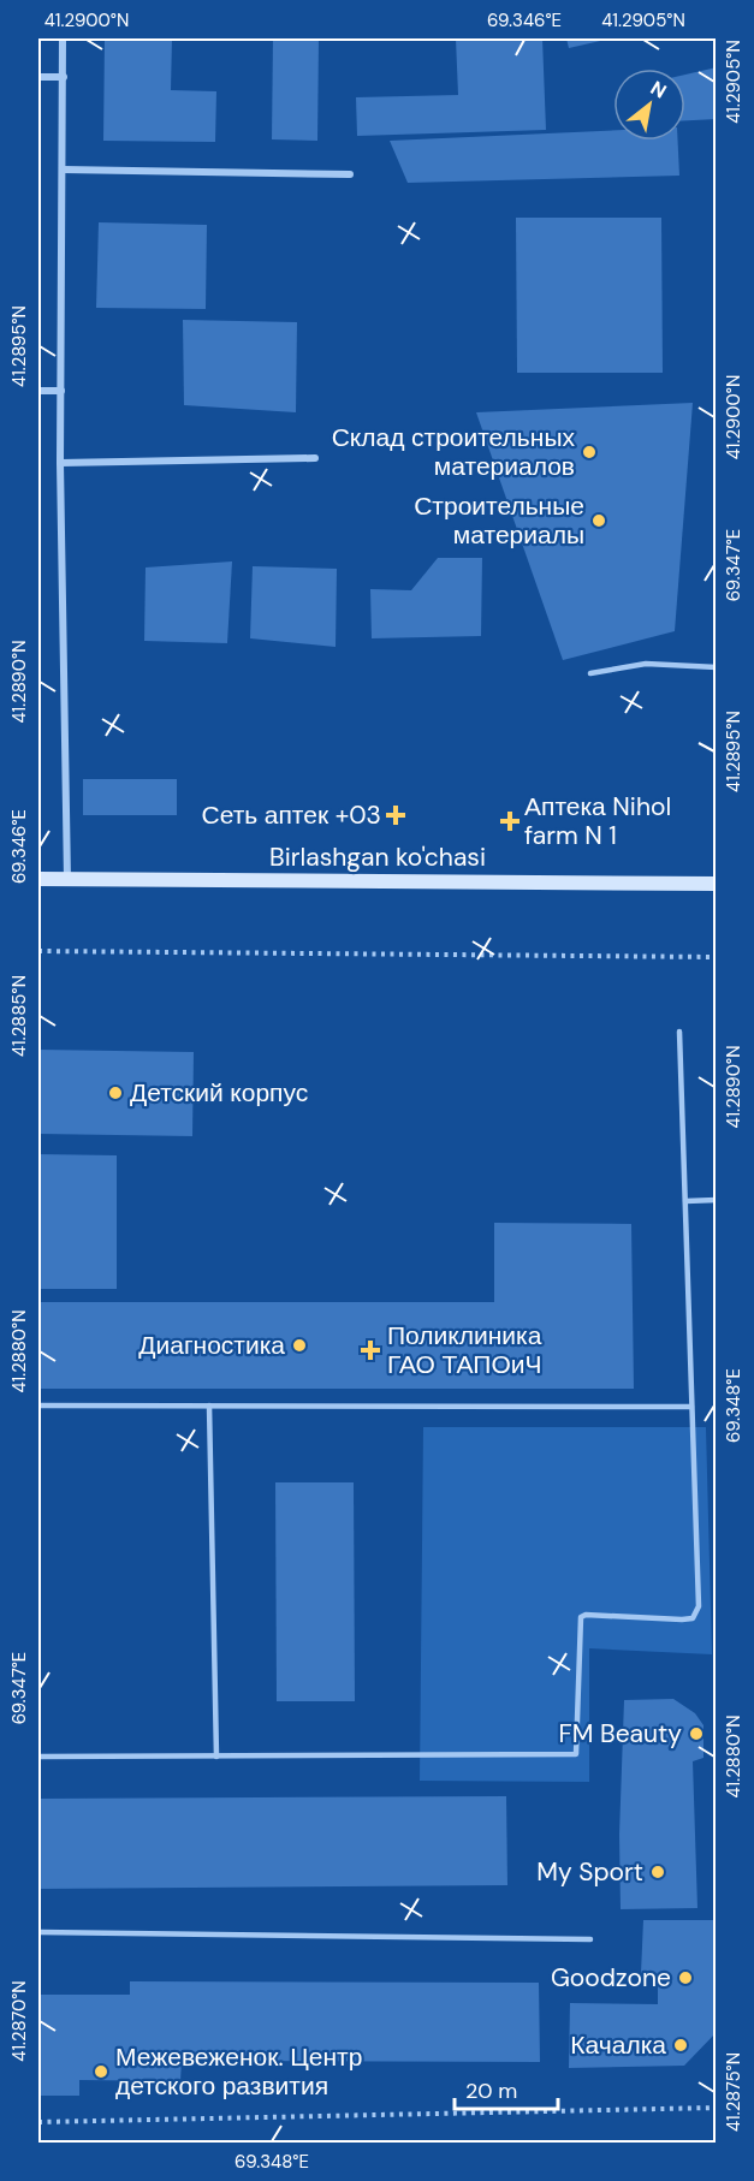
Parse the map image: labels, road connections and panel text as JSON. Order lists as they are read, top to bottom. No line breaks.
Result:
{"streets":{"main road":["Birlashgan ko'chasi"]},"places":{"other":["Склад строительных материалов","Строительные материалы","Детский корпус","Диагностика","FM Beauty","My Sport","Goodzone","Качалка","Межевеженок. Центр детского развития"],"health":["Сеть аптек +03","Аптека Nihol farm N 1","Поликлиника ГАО ТАПОиЧ"]},"scale_bar":"20 m","north":"top right","coordinates":["41.2900°N","69.346°E","41.2905°N","41.2895°N","69.347°E","41.2890°N","41.2885°N","41.2880°N","69.348°E","41.2870°N","41.2875°N"]}
